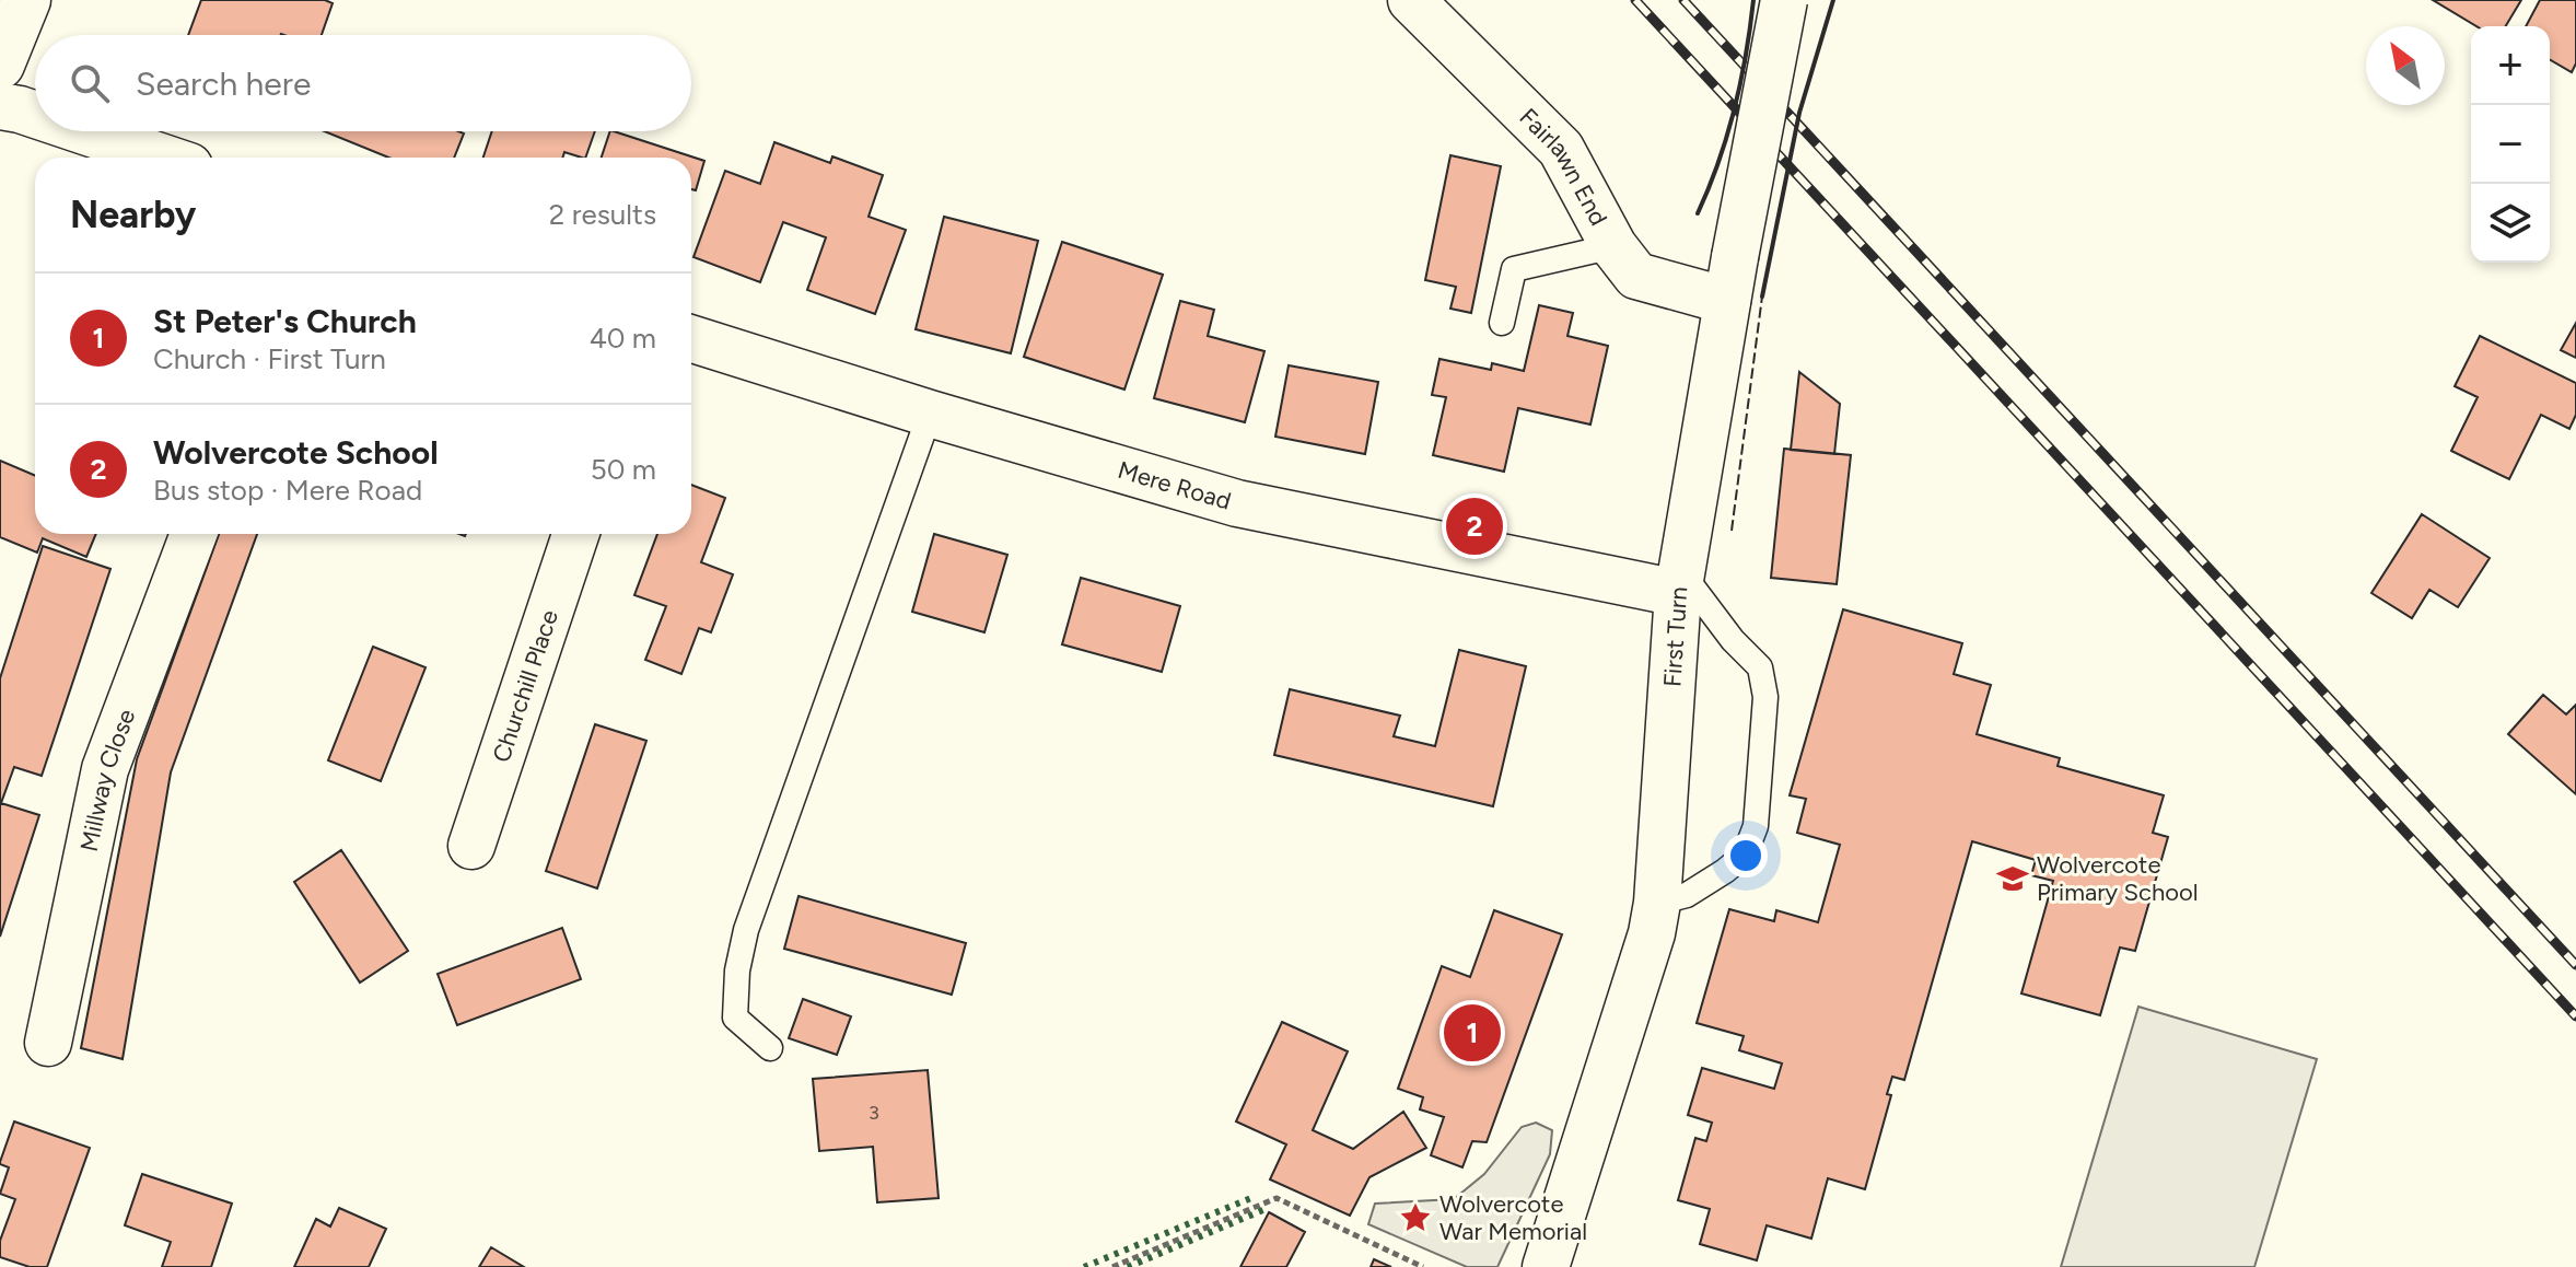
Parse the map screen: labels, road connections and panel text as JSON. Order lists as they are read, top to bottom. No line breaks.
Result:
{"streets":{"street":["Fairlawn End","Mere Road","First Turn","Churchill Place","Millway Close"]},"crossings":[["Fairlawn End","First Turn"],["Mere Road","First Turn"]],"places":{"school or university":["Wolvercote Primary School"],"place":["Wolvercote War Memorial"]},"house_numbers":["3"],"north":"top left","page":{"map_buttons":["+","−"],"search":"Search here","heading":["Nearby","2 results"],"list":[{"mark":"1","name":"St Peter's Church","note":"Church · First Turn","value":"40 m"},{"mark":"2","name":"Wolvercote School","note":"Bus stop · Mere Road","value":"50 m"}],"pins":["2","1"]}}
